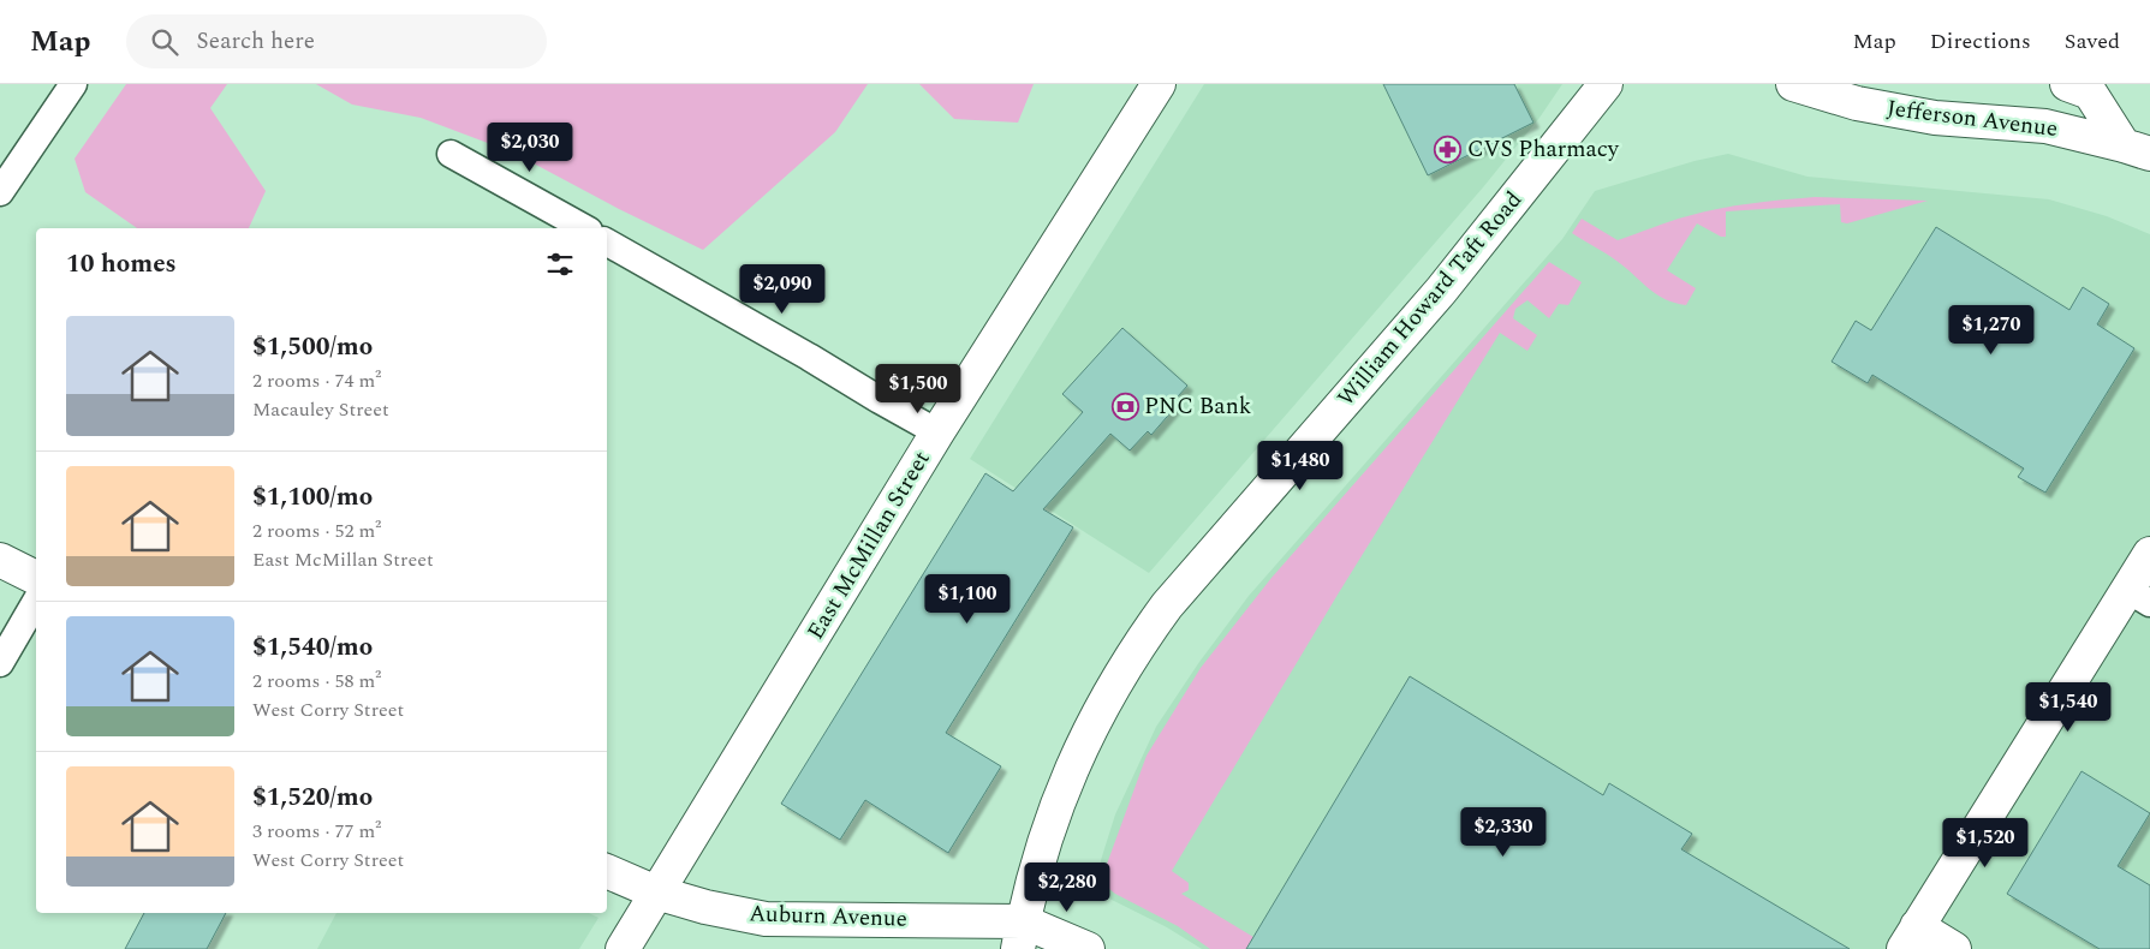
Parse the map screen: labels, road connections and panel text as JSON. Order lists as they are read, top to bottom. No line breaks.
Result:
{"streets":{"main road":["Jefferson Avenue","William Howard Taft Road","East McMillan Street","Auburn Avenue"]},"crossings":[["William Howard Taft Road","Auburn Avenue"],["East McMillan Street","Auburn Avenue"]],"places":{"pharmacy":["CVS Pharmacy"],"bank":["PNC Bank"]},"page":{"header":"Map","search":"Search here","nav":["Map","Directions","Saved"],"price":["$2,030","$2,090","$1,270","$1,500","$1,480","$1,100","$1,540","$2,330","$1,520","$2,280"],"heading":"10 homes","list":[{"name":"$1,500/mo","note":"2 rooms · 74 m² · Macauley Street"},{"name":"$1,100/mo","note":"2 rooms · 52 m² · East McMillan Street"},{"name":"$1,540/mo","note":"2 rooms · 58 m² · West Corry Street"},{"name":"$1,520/mo","note":"3 rooms · 77 m² · West Corry Street"}]}}
